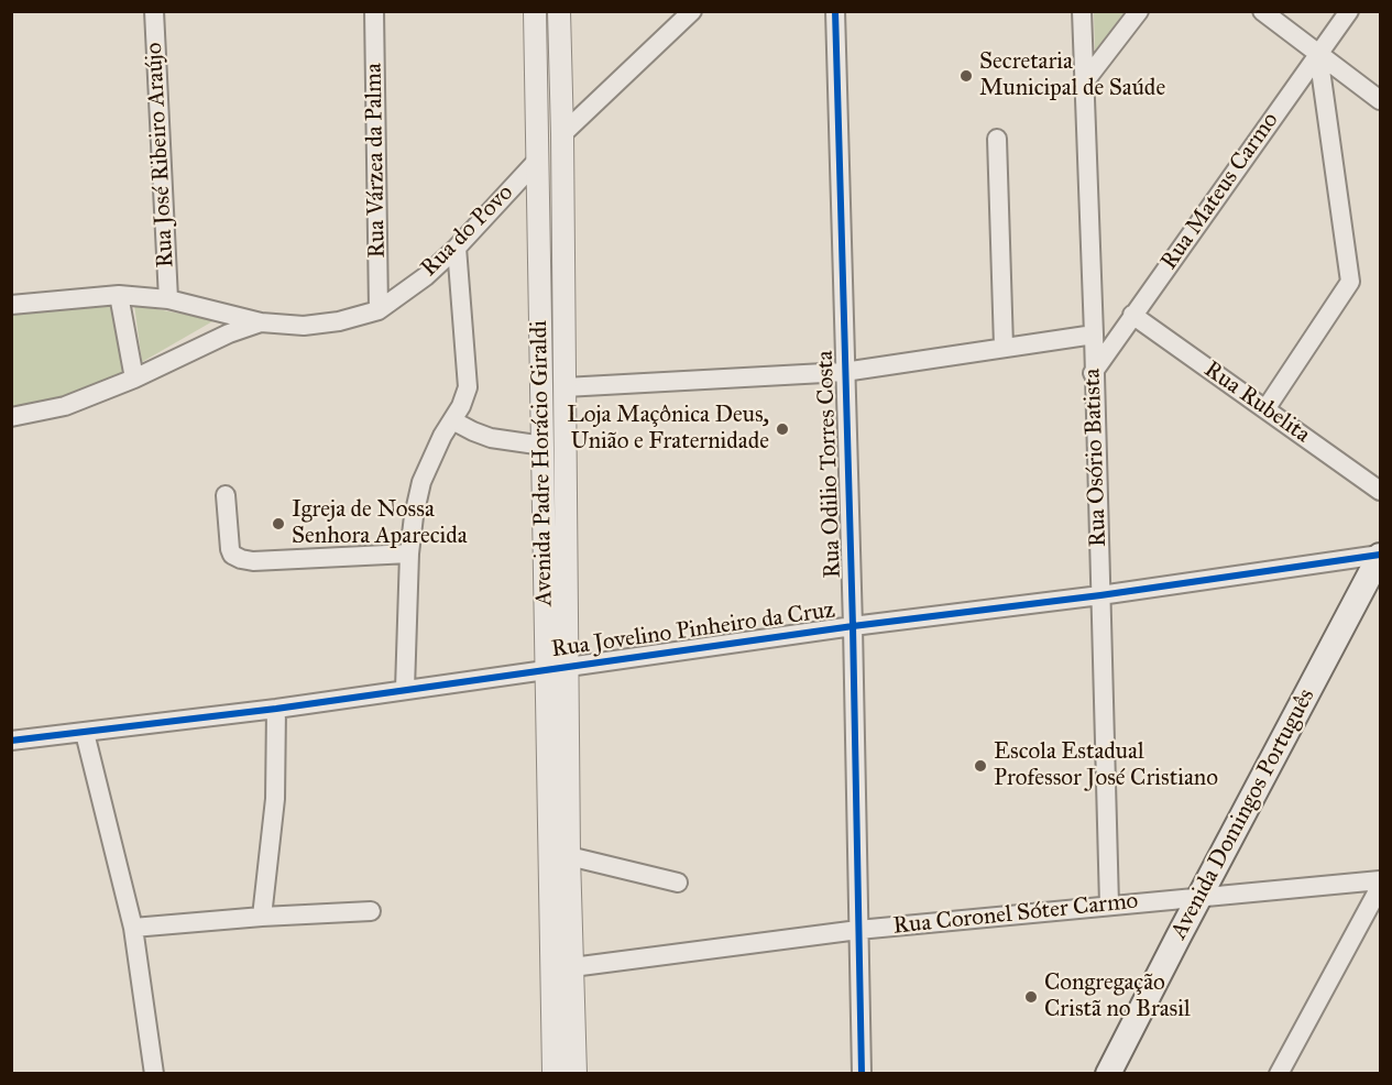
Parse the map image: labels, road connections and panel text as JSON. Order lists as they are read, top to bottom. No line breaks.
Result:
{"streets":{"main road":["Avenida Domingos Português"],"street":["Rua José Ribeiro Araújo","Rua Várzea da Palma","Rua Mateus Carmo","Rua do Povo","Rua Rubelita","Rua Osório Batista","Avenida Padre Horácio Giraldi","Rua Odilio Torres Costa","Rua Jovelino Pinheiro da Cruz","Rua Coronel Sóter Carmo"]},"crossings":[["Rua Várzea da Palma","Rua do Povo"],["Rua Mateus Carmo","Rua Rubelita"],["Rua Mateus Carmo","Rua Osório Batista"],["Rua do Povo","Avenida Padre Horácio Giraldi"],["Rua Osório Batista","Rua Jovelino Pinheiro da Cruz"],["Rua Osório Batista","Rua Coronel Sóter Carmo"],["Avenida Padre Horácio Giraldi","Rua Jovelino Pinheiro da Cruz"],["Avenida Padre Horácio Giraldi","Rua Coronel Sóter Carmo"],["Rua Odilio Torres Costa","Rua Jovelino Pinheiro da Cruz"],["Rua Odilio Torres Costa","Rua Coronel Sóter Carmo"],["Rua Jovelino Pinheiro da Cruz","Avenida Domingos Português"],["Avenida Domingos Português","Rua Coronel Sóter Carmo"]],"places":["Secretaria Municipal de Saúde","Loja Maçônica Deus, União e Fraternidade","Igreja de Nossa Senhora Aparecida","Escola Estadual Professor José Cristiano","Congregação Cristã no Brasil"]}
